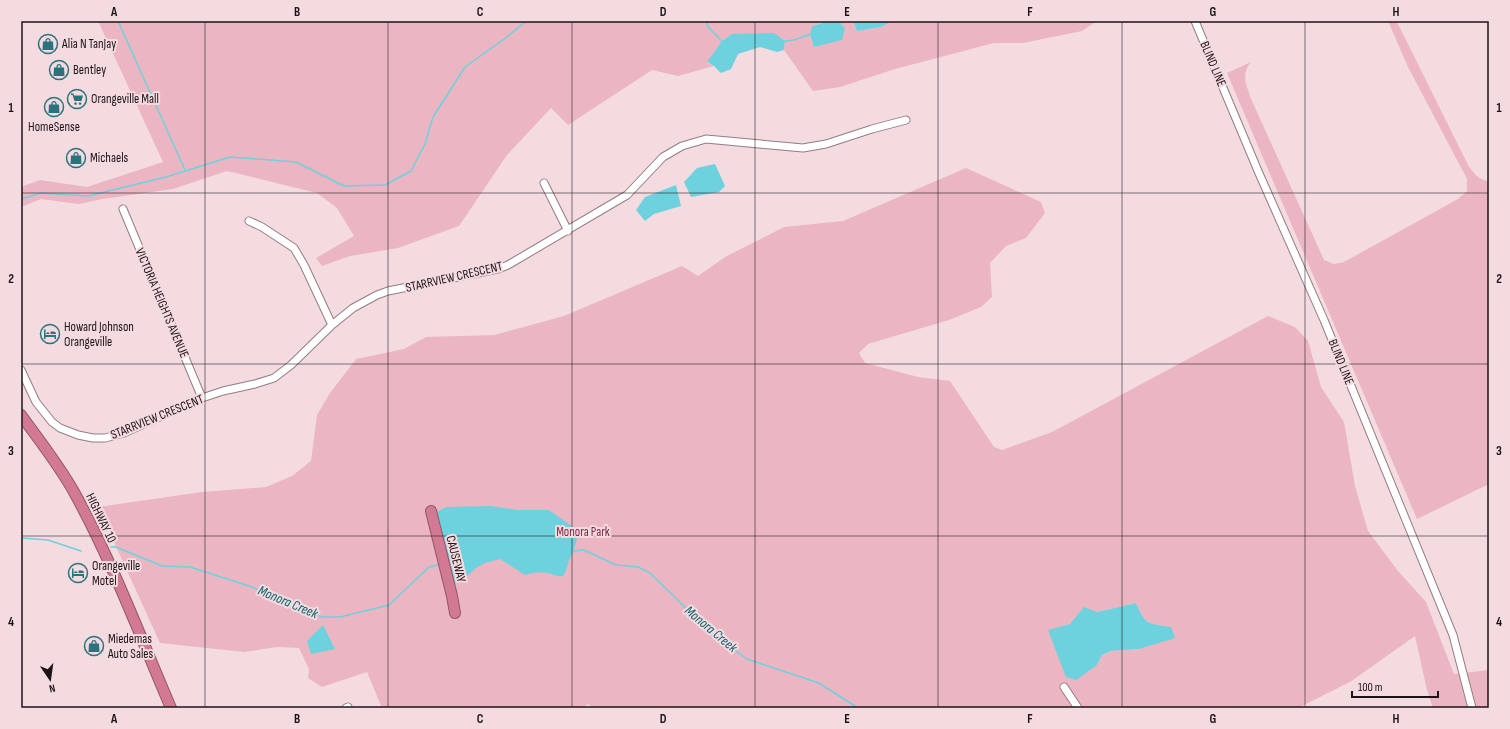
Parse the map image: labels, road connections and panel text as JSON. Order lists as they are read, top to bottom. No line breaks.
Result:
{"streets":{"highway":["HIGHWAY 10","CAUSEWAY"],"street":["BLIND LINE","STARRVIEW CRESCENT","VICTORIA HEIGHTS AVENUE"]},"crossings":[["STARRVIEW CRESCENT","VICTORIA HEIGHTS AVENUE"]],"water":["Monora Creek"],"parks":["Monora Park"],"places":{"shop":["Alia N TanJay","Bentley","HomeSense","Michaels","Miedemas Auto Sales"],"supermarket":["Orangeville Mall"],"hotel":["Howard Johnson Orangeville","Orangeville Motel"]},"scale_bar":"100 m","north":"bottom","grid":{"columns":["A","B","C","D","E","F","G","H"],"rows":["1","2","3","4"]}}
